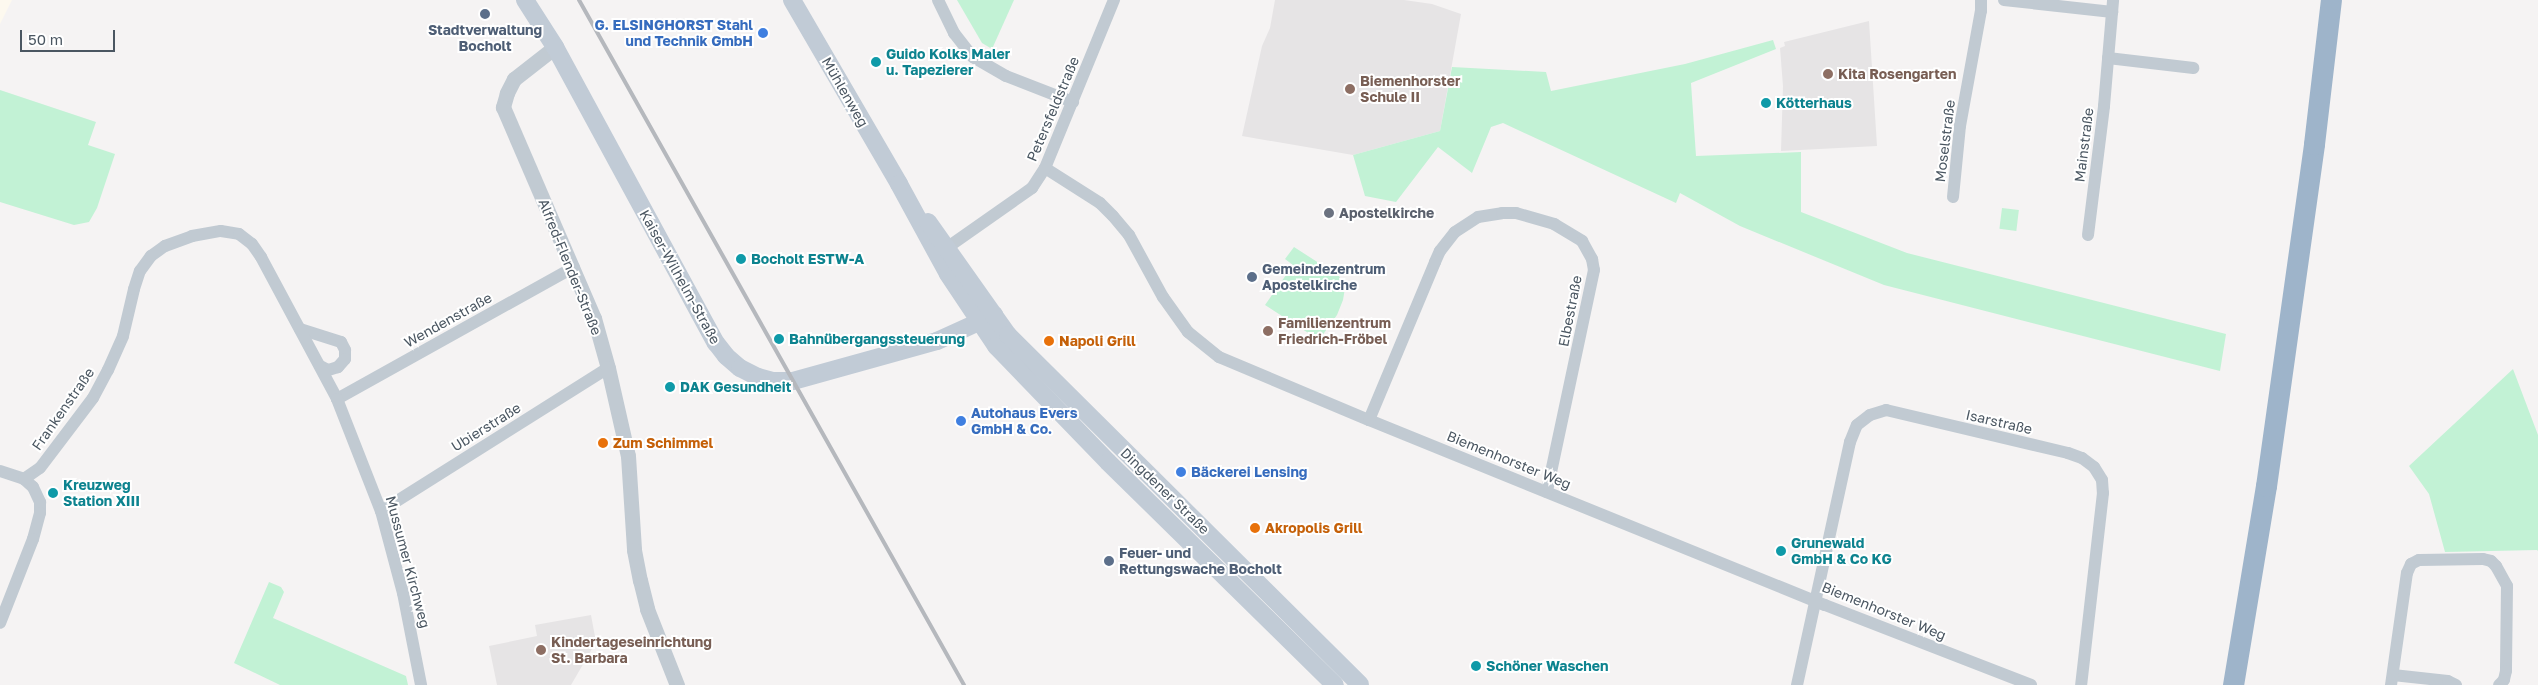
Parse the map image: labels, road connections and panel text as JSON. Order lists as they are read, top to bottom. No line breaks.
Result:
{"streets":{"main road":["Mühlenweg","Kaiser-Wilhelm-Straße","Dingdener Straße"],"street":["Petersfeldstraße","Moselstraße","Mainstraße","Alfred-Flender-Straße","Elbestraße","Wendenstraße","Frankenstraße","Isarstraße","Ubierstraße","Biemenhorster Weg","Mussumer Kirchweg"]},"crossings":[["Mühlenweg","Petersfeldstraße"],["Mühlenweg","Kaiser-Wilhelm-Straße"],["Mühlenweg","Dingdener Straße"],["Petersfeldstraße","Biemenhorster Weg"],["Alfred-Flender-Straße","Kaiser-Wilhelm-Straße"],["Alfred-Flender-Straße","Wendenstraße"],["Alfred-Flender-Straße","Ubierstraße"],["Kaiser-Wilhelm-Straße","Dingdener Straße"],["Elbestraße","Biemenhorster Weg"],["Wendenstraße","Mussumer Kirchweg"],["Frankenstraße","Mussumer Kirchweg"],["Isarstraße","Biemenhorster Weg"],["Ubierstraße","Mussumer Kirchweg"]],"places":["Stadtverwaltung Bocholt","G. ELSINGHORST Stahl und Technik GmbH","Guido Kolks Maler u. Tapezierer","Kita Rosengarten","Biemenhorster Schule II","Kötterhaus","Apostelkirche","Bocholt ESTW-A","Gemeindezentrum Apostelkirche","Familienzentrum Friedrich-Fröbel","Bahnübergangssteuerung","Napoli Grill","DAK Gesundheit","Autohaus Evers GmbH & Co.","Zum Schimmel","Bäckerei Lensing","Kreuzweg Station XIII","Akropolis Grill","Grunewald GmbH & Co KG","Feuer- und Rettungswache Bocholt","Kindertageseinrichtung St. Barbara","Schöner Waschen"],"scale_bar":"50 m"}
